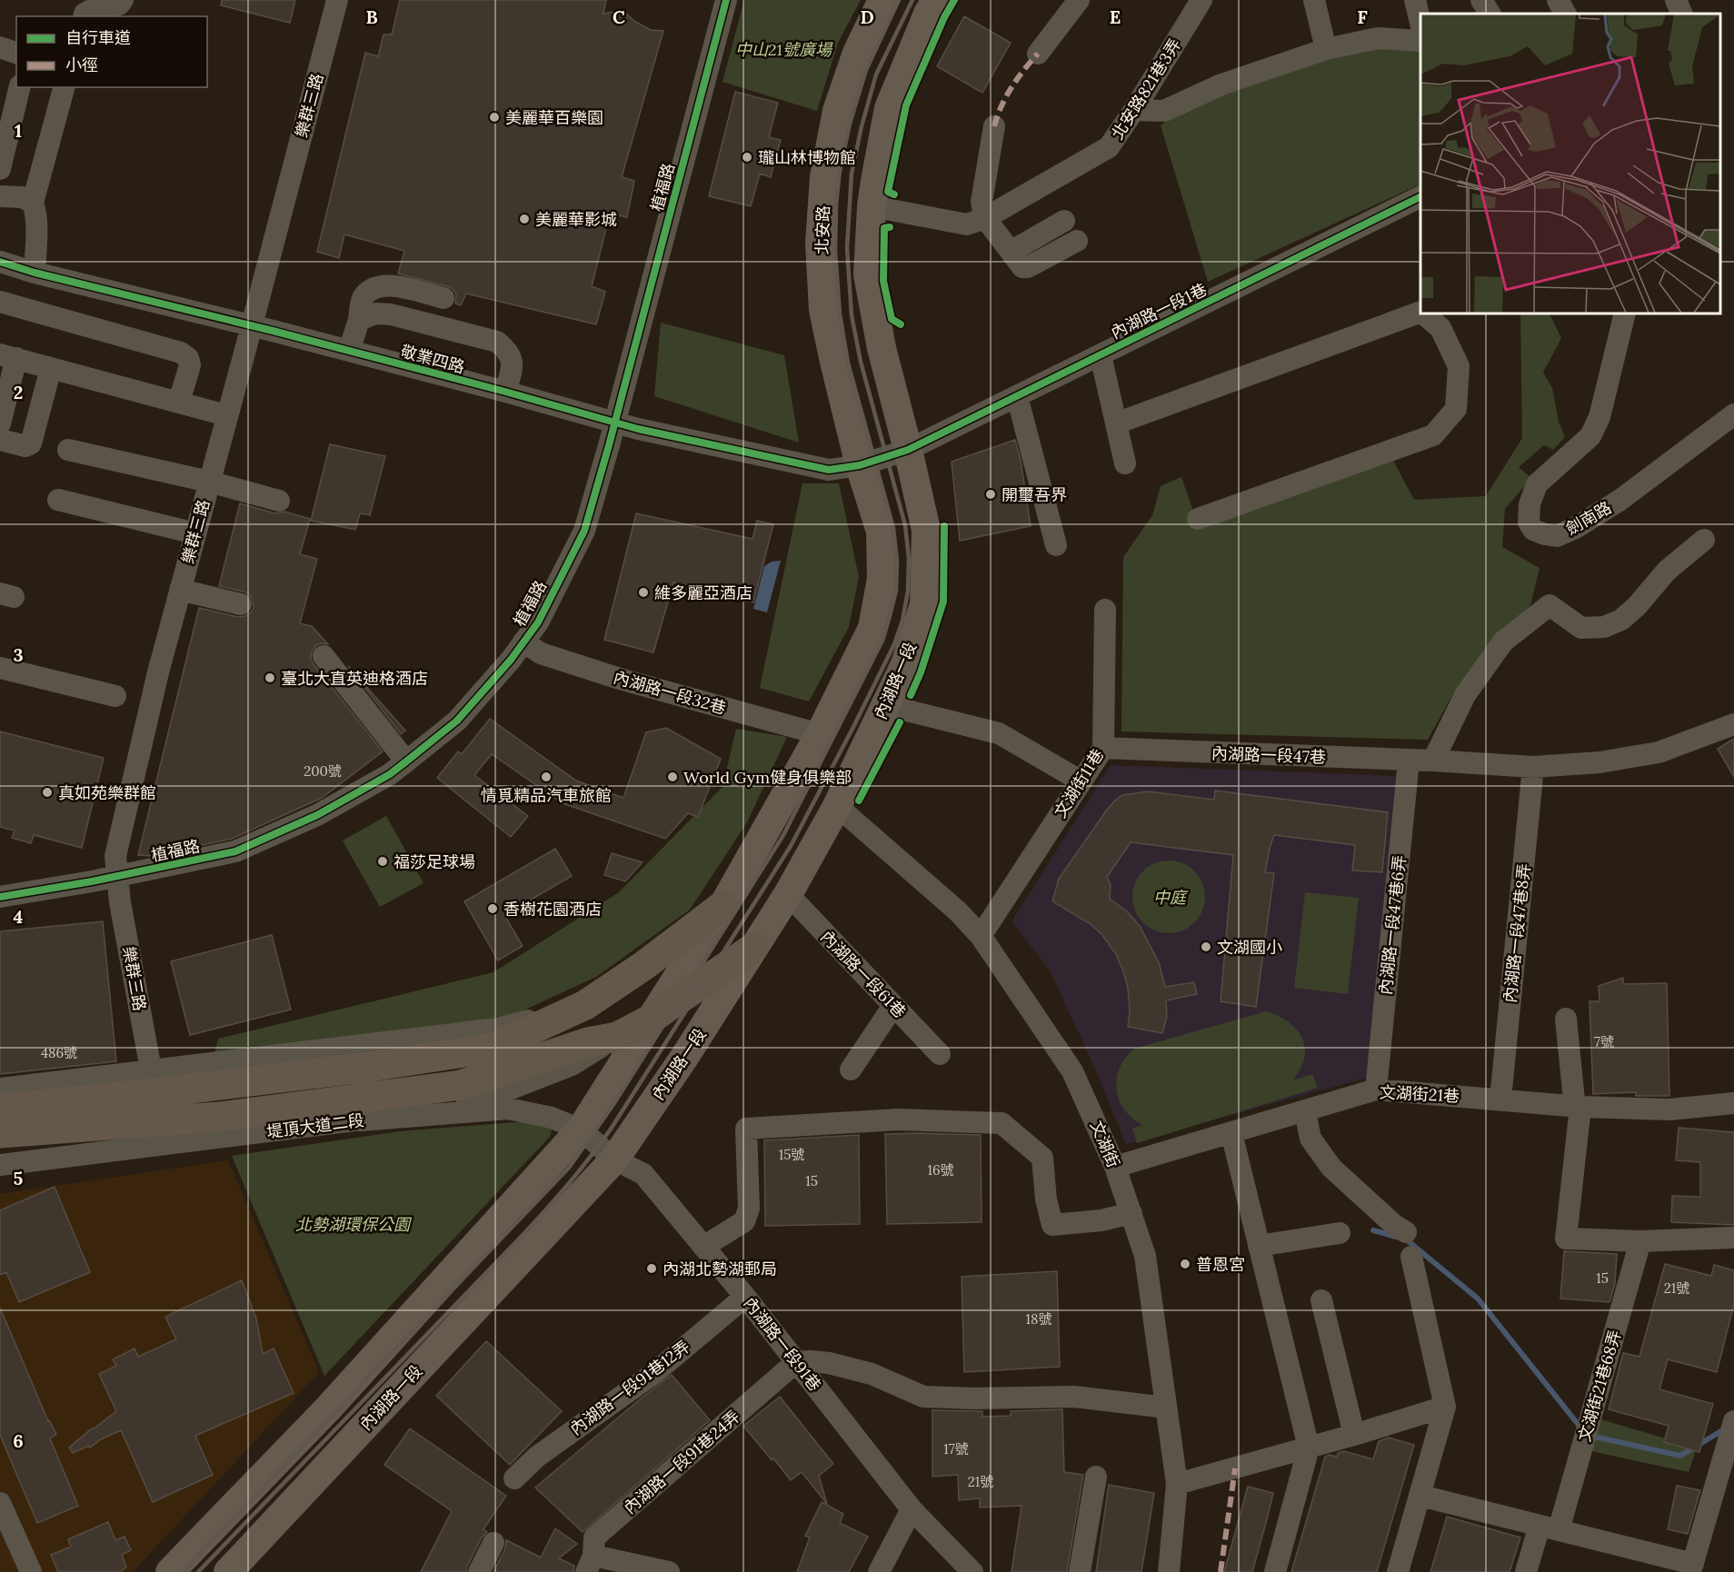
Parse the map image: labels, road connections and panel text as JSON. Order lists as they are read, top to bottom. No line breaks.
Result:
{"streets":{"highway":["堤頂大道二段"],"main road":["北安路","內湖路一段"],"street":["北安路821巷3弄","樂群三路","植福路","內湖路一段1巷","敬業四路","劍南路","內湖路一段32巷","內湖路一段47巷","文湖街11巷","內湖路一段47巷6弄","內湖路一段47巷8弄","內湖路一段61巷","文湖街21巷","文湖街","內湖路一段91巷","文湖街21巷68弄","內湖路一段91巷12弄","內湖路一段91巷24弄"]},"crossings":[["樂群三路","植福路"],["樂群三路","敬業四路"],["植福路","敬業四路"],["植福路","內湖路一段32巷"],["北安路","內湖路一段1巷"],["北安路","敬業四路"],["內湖路一段1巷","敬業四路"],["內湖路一段1巷","內湖路一段"],["內湖路一段","內湖路一段61巷"],["內湖路一段","堤頂大道二段"],["內湖路一段","文湖街"],["內湖路一段","內湖路一段91巷"],["內湖路一段47巷","文湖街11巷"],["內湖路一段47巷","內湖路一段47巷6弄"],["內湖路一段47巷","內湖路一段47巷8弄"],["文湖街11巷","文湖街"],["內湖路一段47巷6弄","文湖街21巷"],["內湖路一段47巷8弄","文湖街21巷"],["文湖街21巷","文湖街"],["堤頂大道二段","內湖路一段91巷"],["內湖路一段91巷","內湖路一段91巷12弄"],["內湖路一段91巷","內湖路一段91巷24弄"]],"parks":["中山21號廣場","中庭","北勢湖環保公園"],"places":["美麗華百樂園","瓏山林博物館","美麗華影城","開璽吾界","維多麗亞酒店","臺北大直英迪格酒店","情覓精品汽車旅館","World Gym健身俱樂部","真如苑樂群館","福莎足球場","香樹花園酒店","文湖國小","普恩宮","內湖北勢湖郵局"],"house_numbers":["200號","7號","486號","15號","16號","15","15","21號","18號","17號","21號"],"legend":["自行車道","小徑"],"grid":{"columns":["B","C","D","E","F"],"rows":["1","2","3","4","5","6"]}}
